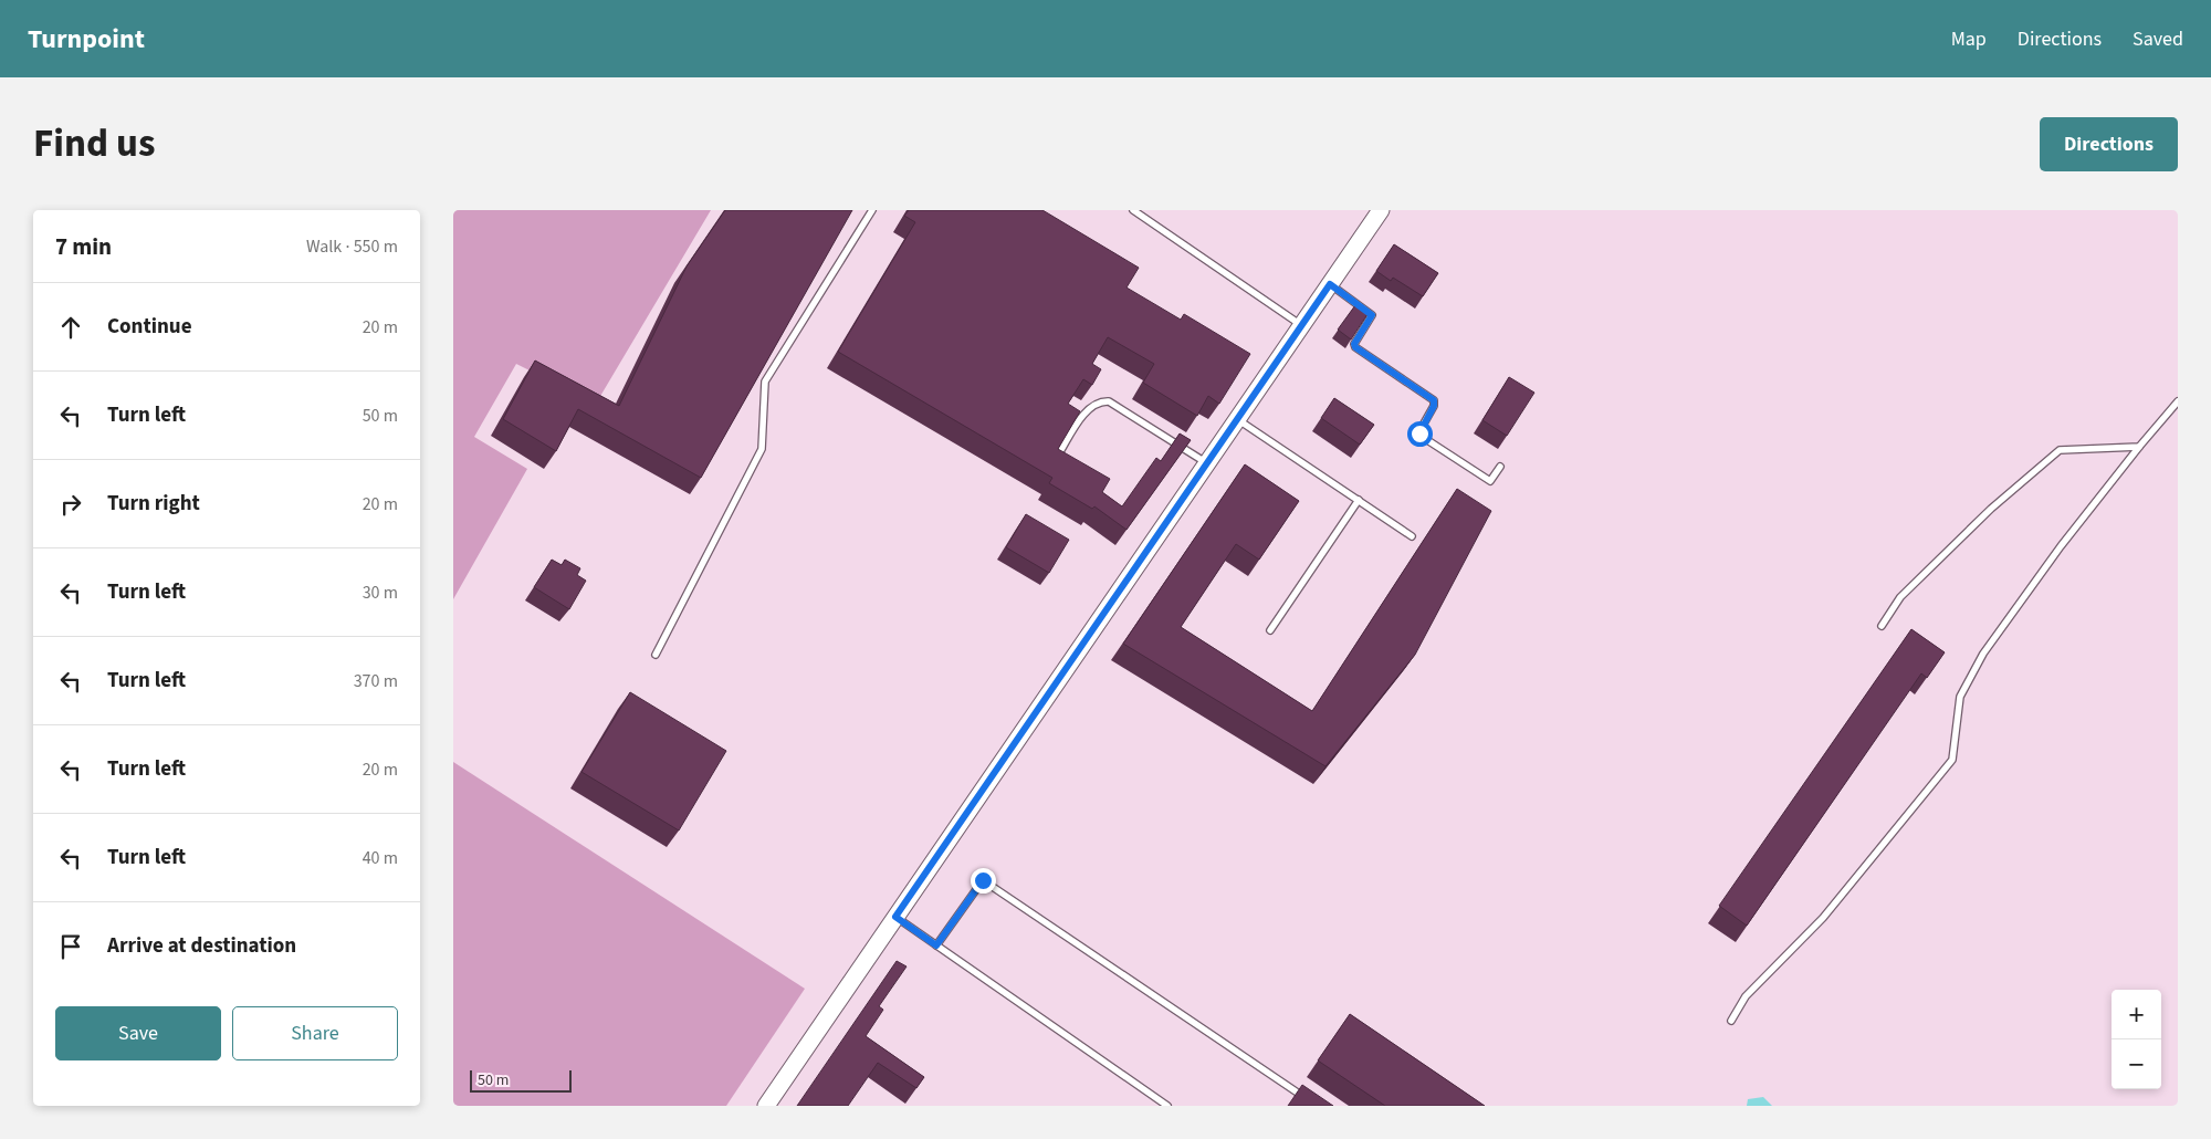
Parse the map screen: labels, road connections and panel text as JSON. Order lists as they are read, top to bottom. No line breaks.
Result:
{"scale_bar":"50 m","page":{"header":"Turnpoint","nav":["Map","Directions","Saved"],"title":"Find us","buttons":["Directions",["Save","Share"]],"heading":["7 min","Walk · 550 m"],"list":[["Continue","20 m"],["Turn left","50 m"],["Turn right","20 m"],["Turn left","30 m"],["Turn left","370 m"],["Turn left","20 m"],["Turn left","40 m"],"Arrive at destination"],"map_buttons":["+","−"],"scale":"50 m"}}
